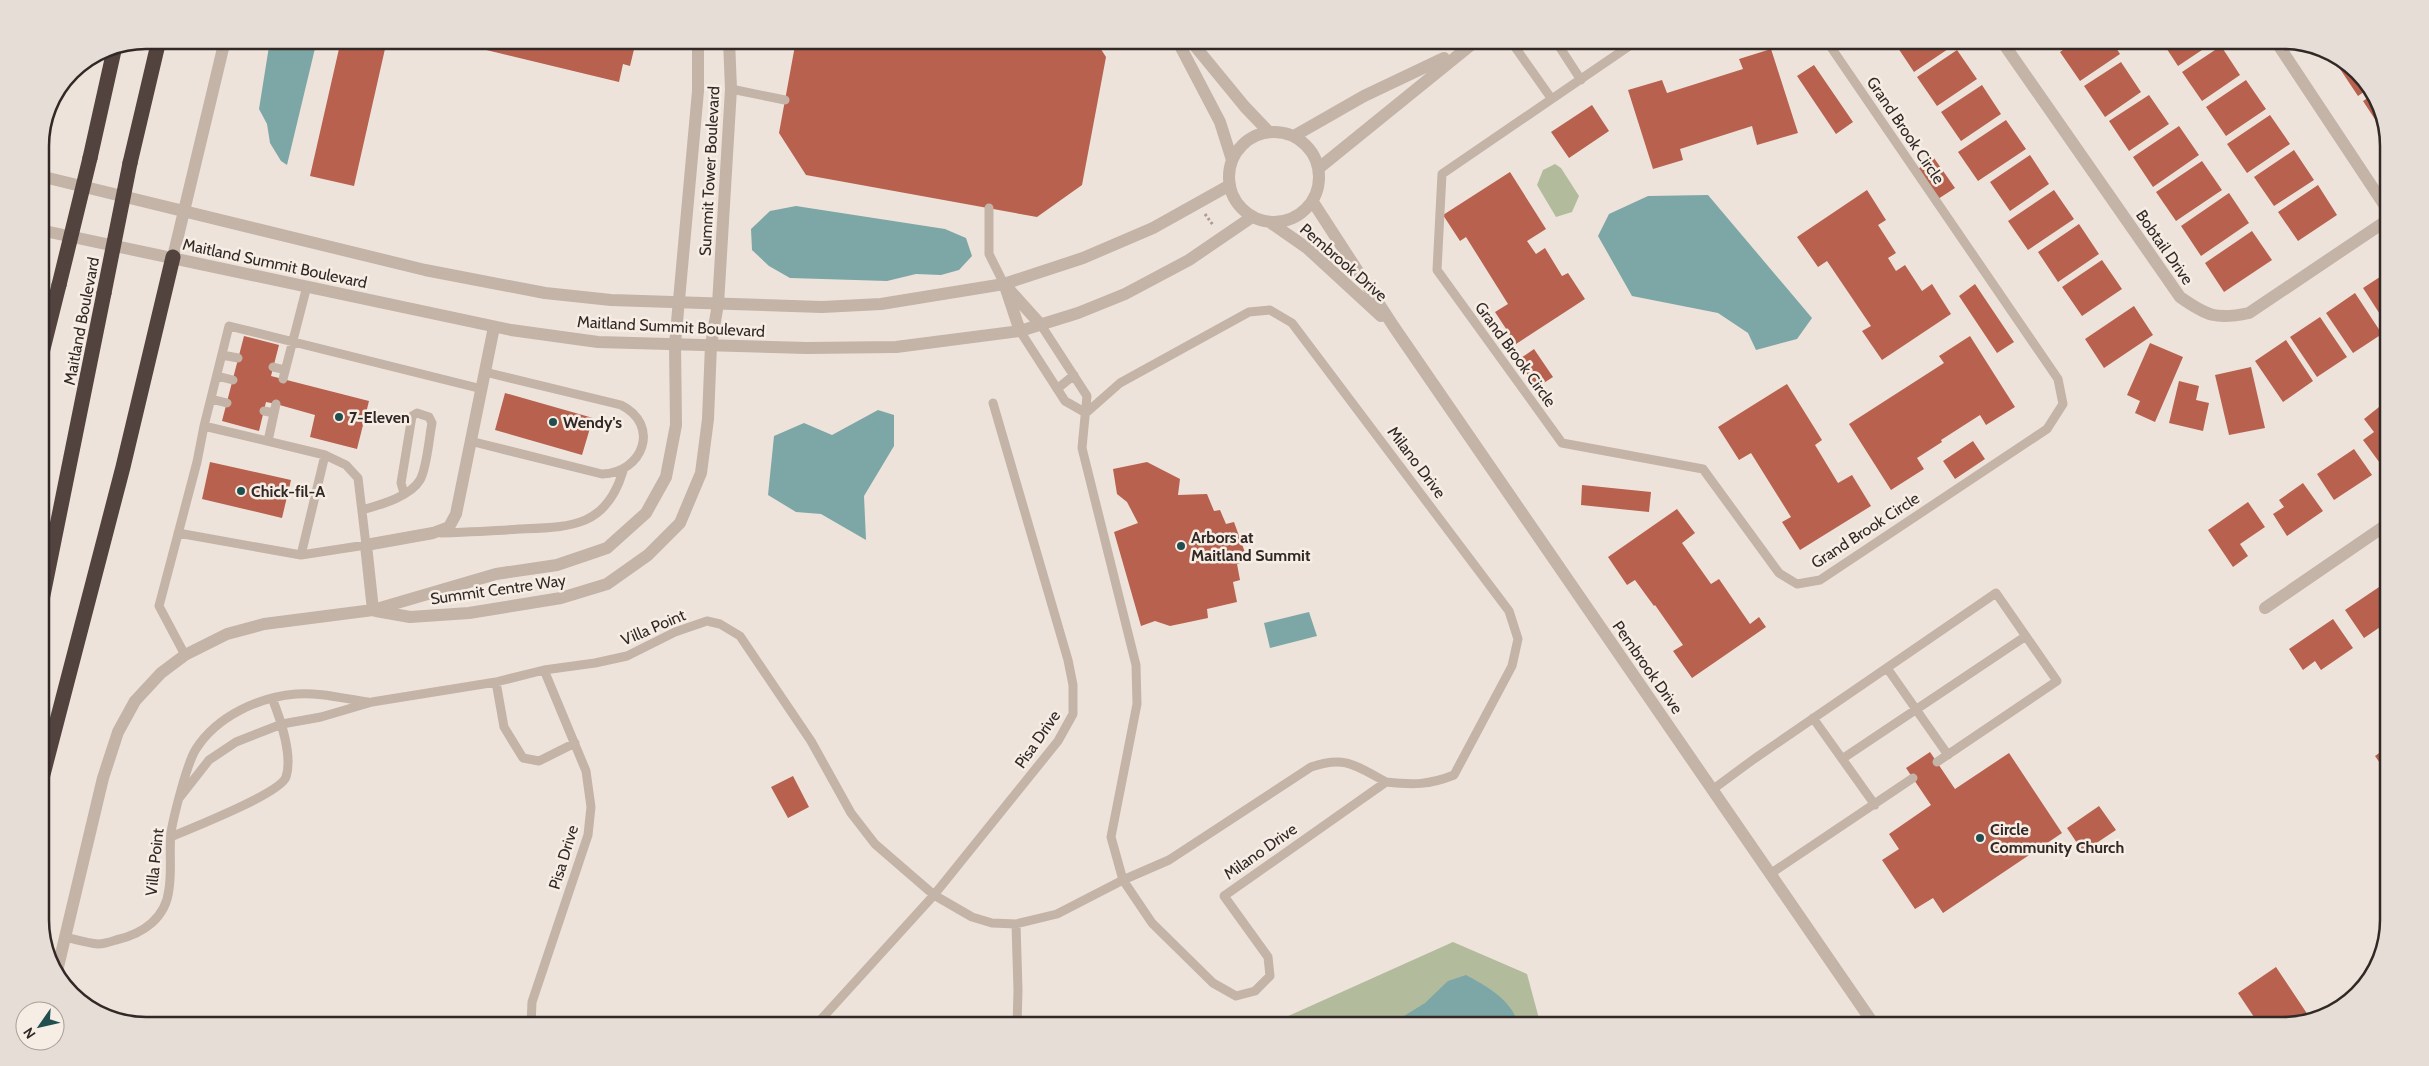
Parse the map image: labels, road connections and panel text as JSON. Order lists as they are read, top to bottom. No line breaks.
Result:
{"streets":{"highway":["Maitland Boulevard"],"street":["Summit Tower Boulevard","Bobtail Drive","Pembrook Drive","Maitland Summit Boulevard","Milano Drive","Summit Centre Way"],"lane":["Grand Brook Circle","Villa Point","Pisa Drive"]},"crossings":[["Summit Tower Boulevard","Maitland Summit Boulevard"],["Summit Tower Boulevard","Summit Centre Way"],["Pembrook Drive","Maitland Summit Boulevard"],["Maitland Summit Boulevard","Milano Drive"],["Maitland Summit Boulevard","Summit Centre Way"],["Milano Drive","Villa Point"],["Milano Drive","Pisa Drive"],["Summit Centre Way","Villa Point"],["Villa Point","Pisa Drive"]],"places":["7-Eleven","Wendy's","Chick-fil-A","Arbors at Maitland Summit","Circle Community Church"],"north":"bottom left"}
